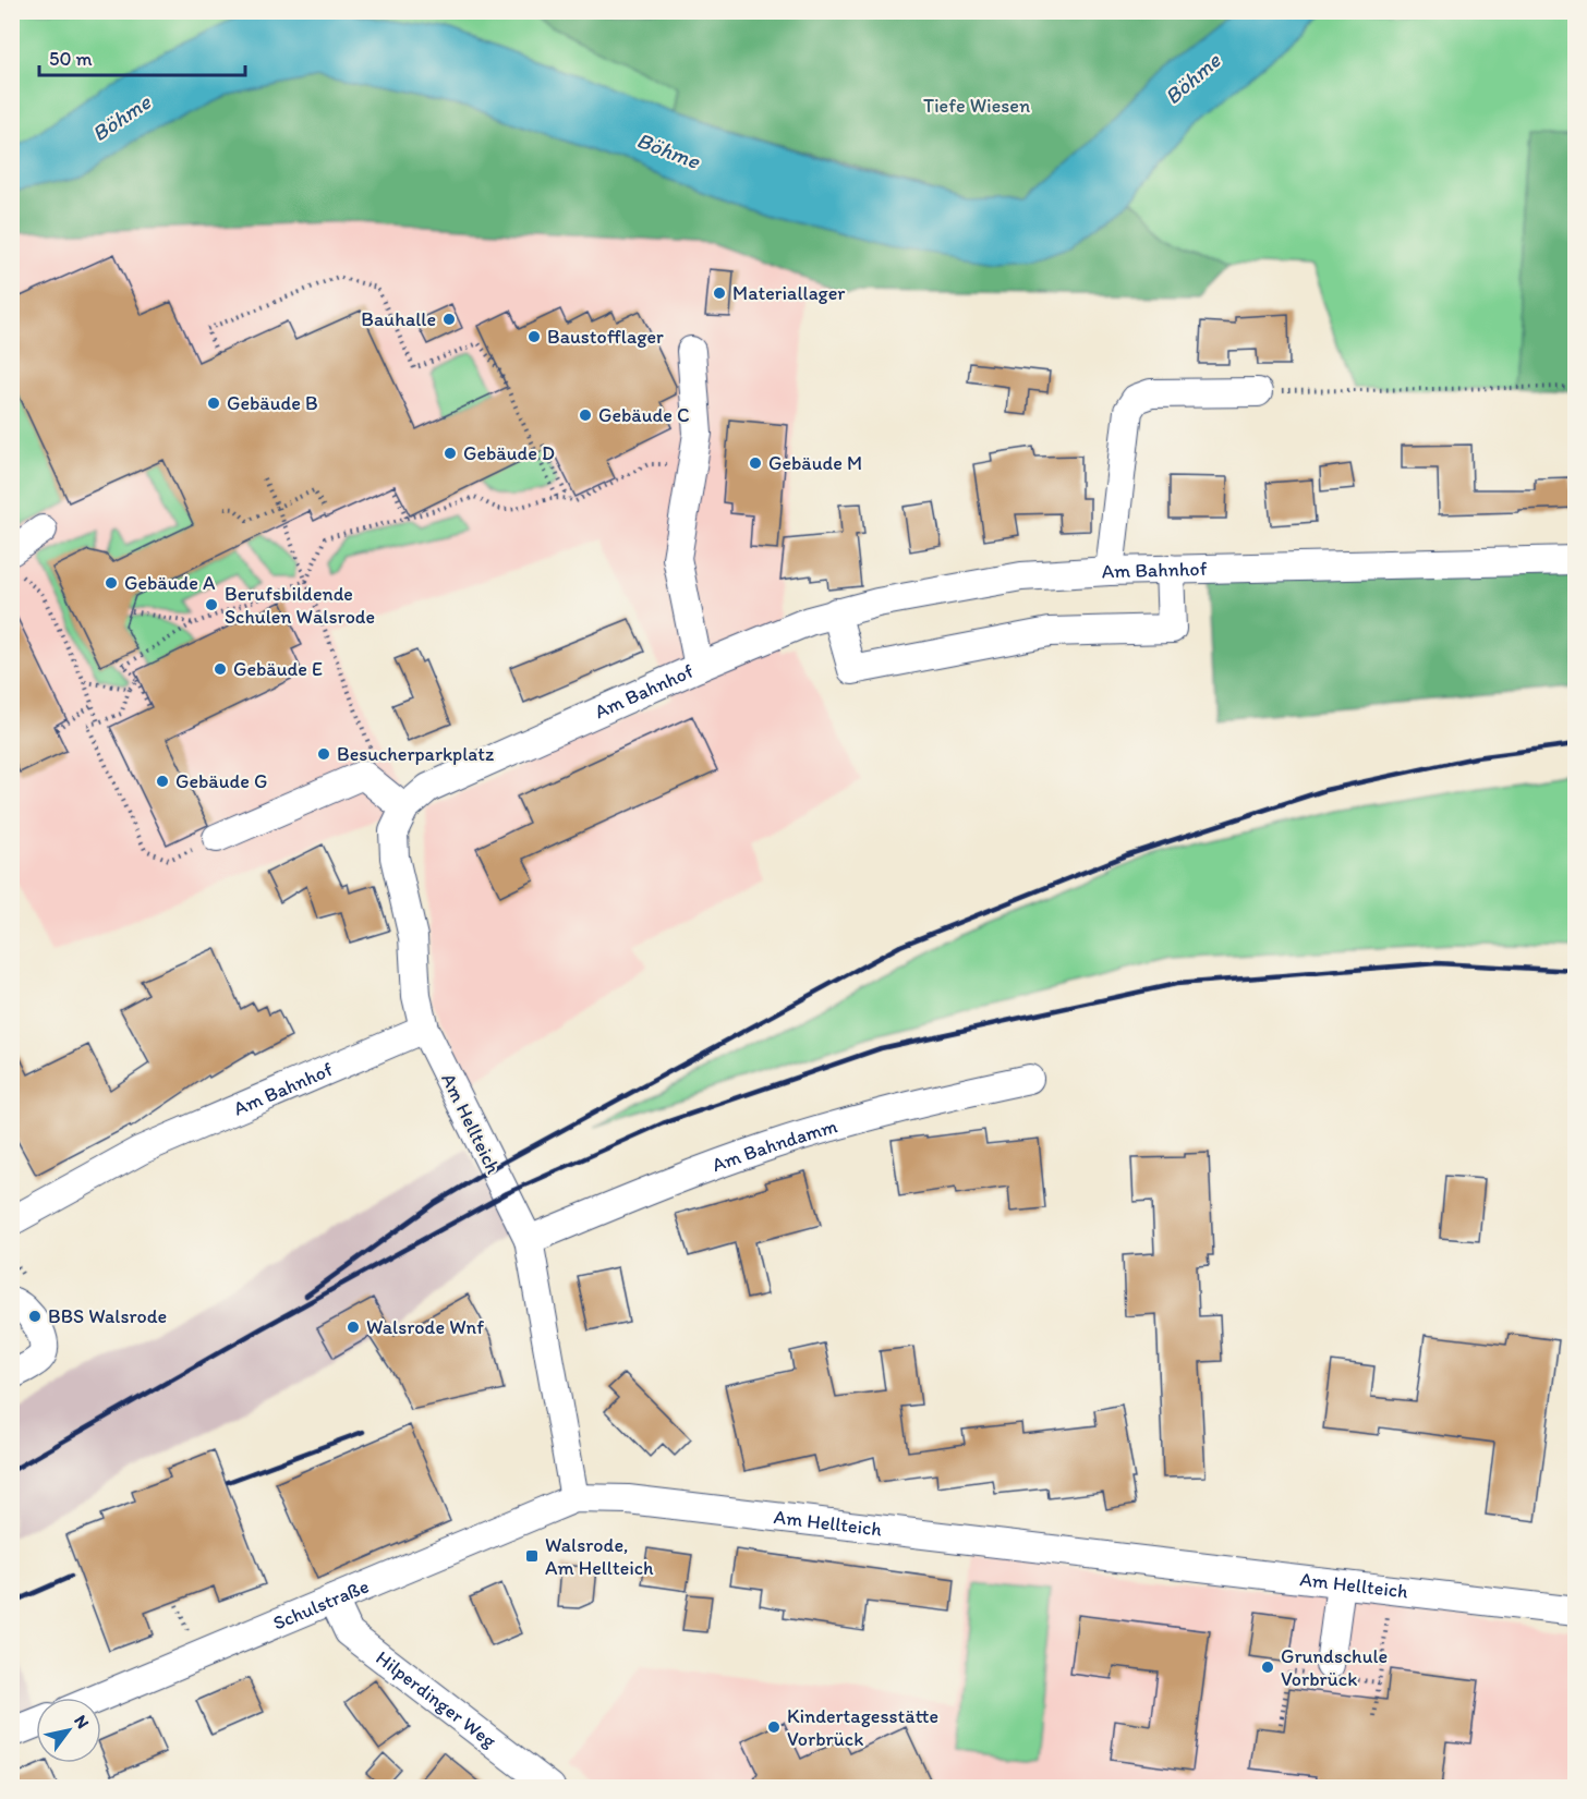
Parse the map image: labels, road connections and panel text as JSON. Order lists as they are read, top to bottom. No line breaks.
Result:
{"streets":{"street":["Am Bahnhof","Am Hellteich","Am Bahndamm","Schulstraße","Hilperdinger Weg"]},"crossings":[["Am Bahnhof","Am Hellteich"],["Am Hellteich","Am Bahndamm"],["Am Hellteich","Schulstraße"],["Schulstraße","Hilperdinger Weg"]],"water":["Böhme"],"parks":["Tiefe Wiesen"],"places":{"other":["Materiallager","Bauhalle","Baustofflager","Gebäude B","Gebäude C","Gebäude D","Gebäude M","Gebäude A","Berufsbildende Schulen Walsrode","Gebäude E","Besucherparkplatz","Gebäude G","BBS Walsrode","Walsrode Wnf","Grundschule Vorbrück","Kindertagesstätte Vorbrück"],"transit":["Walsrode, Am Hellteich"]},"scale_bar":"50 m","north":"top right"}
